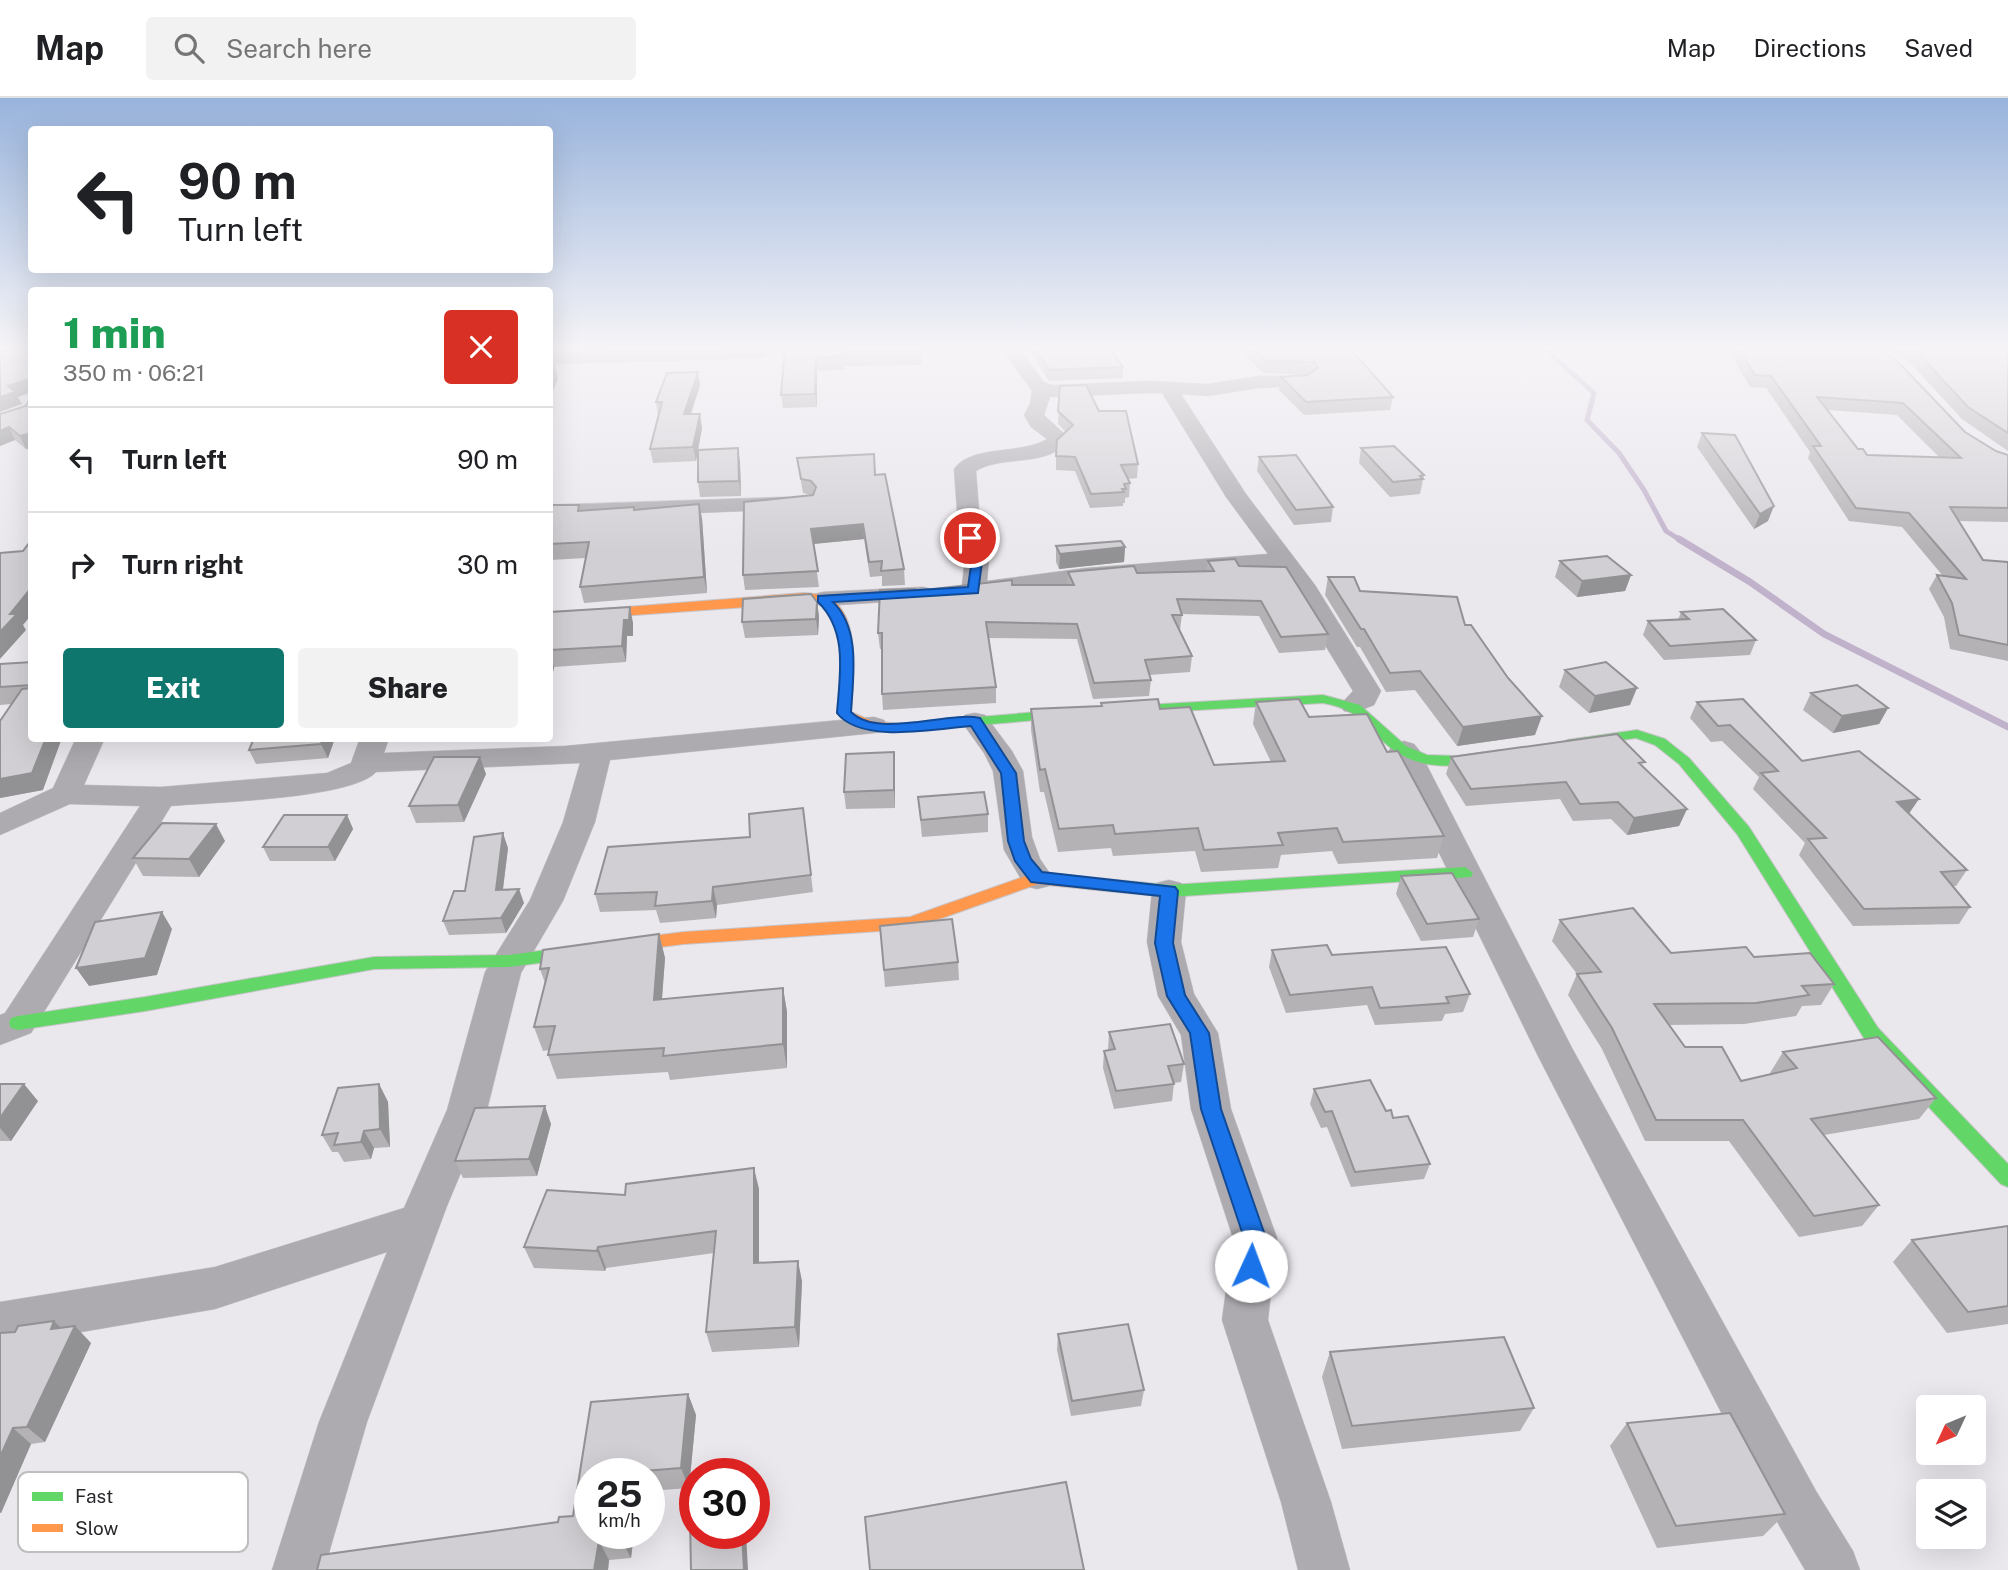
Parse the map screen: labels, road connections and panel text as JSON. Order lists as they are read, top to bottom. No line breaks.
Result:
{"legend":["Fast","Slow"],"north":"bottom left","page":{"header":"Map","search":"Search here","nav":["Map","Directions","Saved"],"turn":["90 m","Turn left"],"heading":["1 min","350 m · 06:21"],"list":[{"name":"Turn left","value":"90 m"},{"name":"Turn right","value":"30 m"}],"buttons":["Exit","Share"],"speed":"25 km/h","limit":"30"}}
